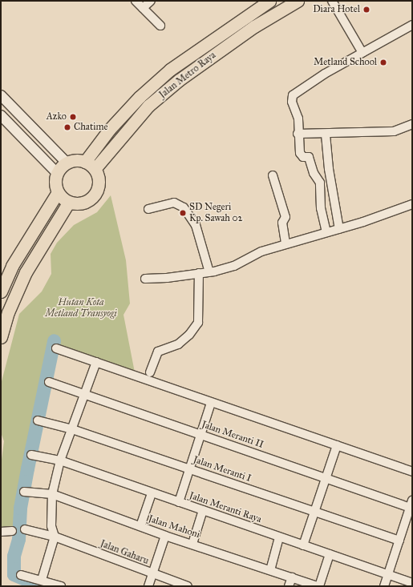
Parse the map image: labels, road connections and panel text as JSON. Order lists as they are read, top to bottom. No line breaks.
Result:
{"streets":{"main road":["Jalan Metro Raya"],"street":["Jalan Meranti II","Jalan Meranti I","Jalan Meranti Raya","Jalan Mahoni","Jalan Gaharu"]},"parks":["Hutan Kota Metland Transyogi"],"places":["Diara Hotel","Metland School","Azko","Chatime","SD Negeri Kp. Sawah 02"]}
